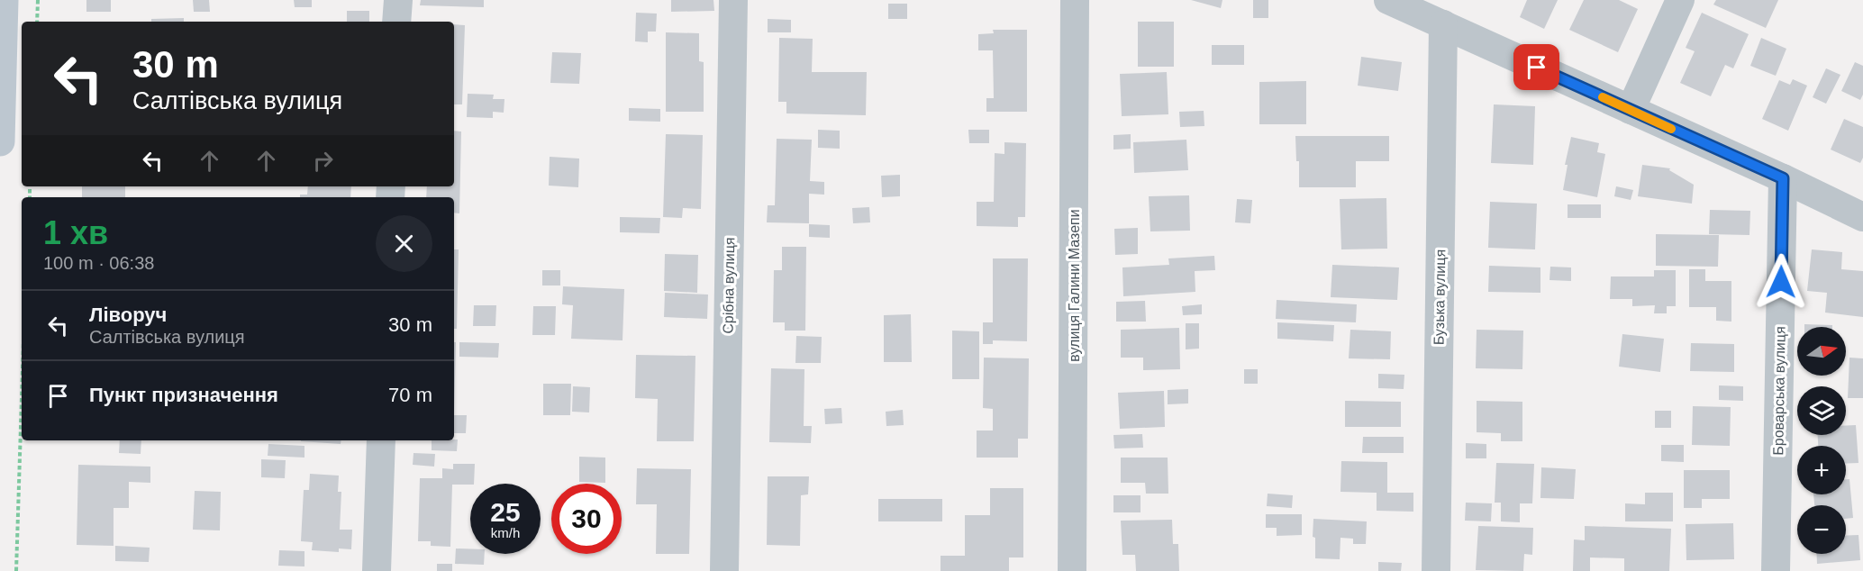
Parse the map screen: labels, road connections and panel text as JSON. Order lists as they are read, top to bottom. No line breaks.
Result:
{"streets":{"street":["Срібна вулиця","вулиця Галини Мазепи","Бузька вулиця","Броварська вулиця"]},"north":"right","page":{"turn":["30 m","Салтівська вулиця"],"heading":["1 хв","100 m · 06:38"],"list":[{"name":"Ліворуч","note":"Салтівська вулиця","value":"30 m"},{"name":"Пункт призначення","value":"70 m"}],"map_buttons":["+","−"],"speed":"25 km/h","limit":"30"}}
